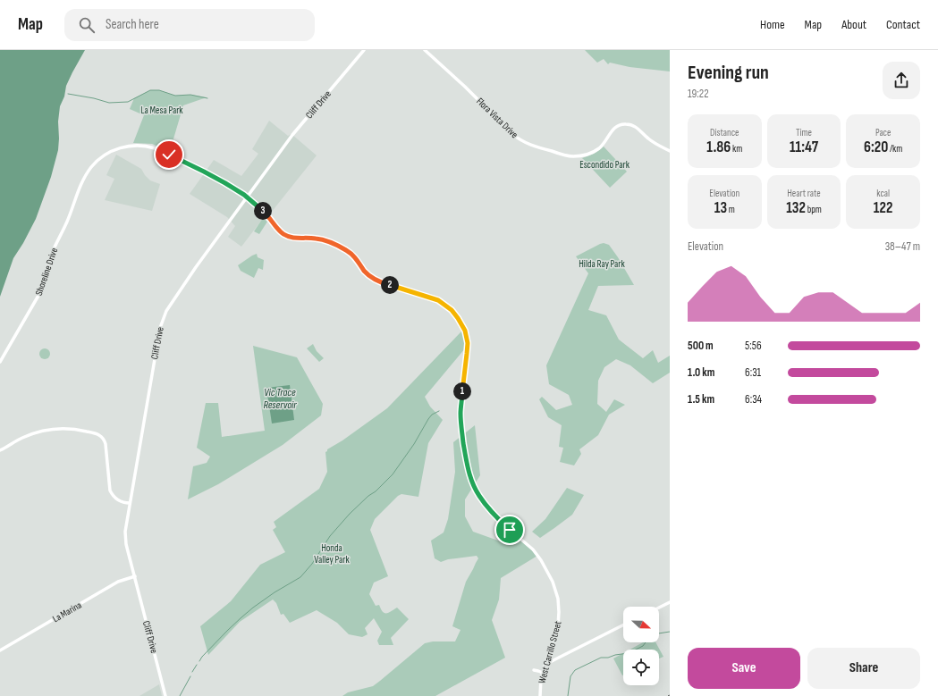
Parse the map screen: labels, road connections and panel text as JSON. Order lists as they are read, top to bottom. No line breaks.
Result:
{"streets":{"main road":["Cliff Drive","Flora Vista Drive","Shoreline Drive","La Marina","West Carrillo Street"]},"crossings":[["Cliff Drive","Shoreline Drive"],["Cliff Drive","La Marina"],["Shoreline Drive","West Carrillo Street"]],"water":["Vic Trace Reservoir"],"parks":["La Mesa Park","Escondido Park","Hilda Ray Park","Honda Valley Park"],"north":"right","page":{"header":"Map","search":"Search here","nav":["Home","Map","About","Contact"],"heading":["Evening run","19:22"],"stats":[["Distance","1.86 km"],["Time","11:47"],["Pace","6:20 /km"],["Elevation","13 m"],["Heart rate","132 bpm"],["kcal","122"]],"pins":["3","2","1"],"chart":["Elevation","38–47 m"],"list":[{"name":"500 m","note":"5:56"},{"name":"1.0 km","note":"6:31"},{"name":"1.5 km","note":"6:34"}],"buttons":["Save","Share"]}}
